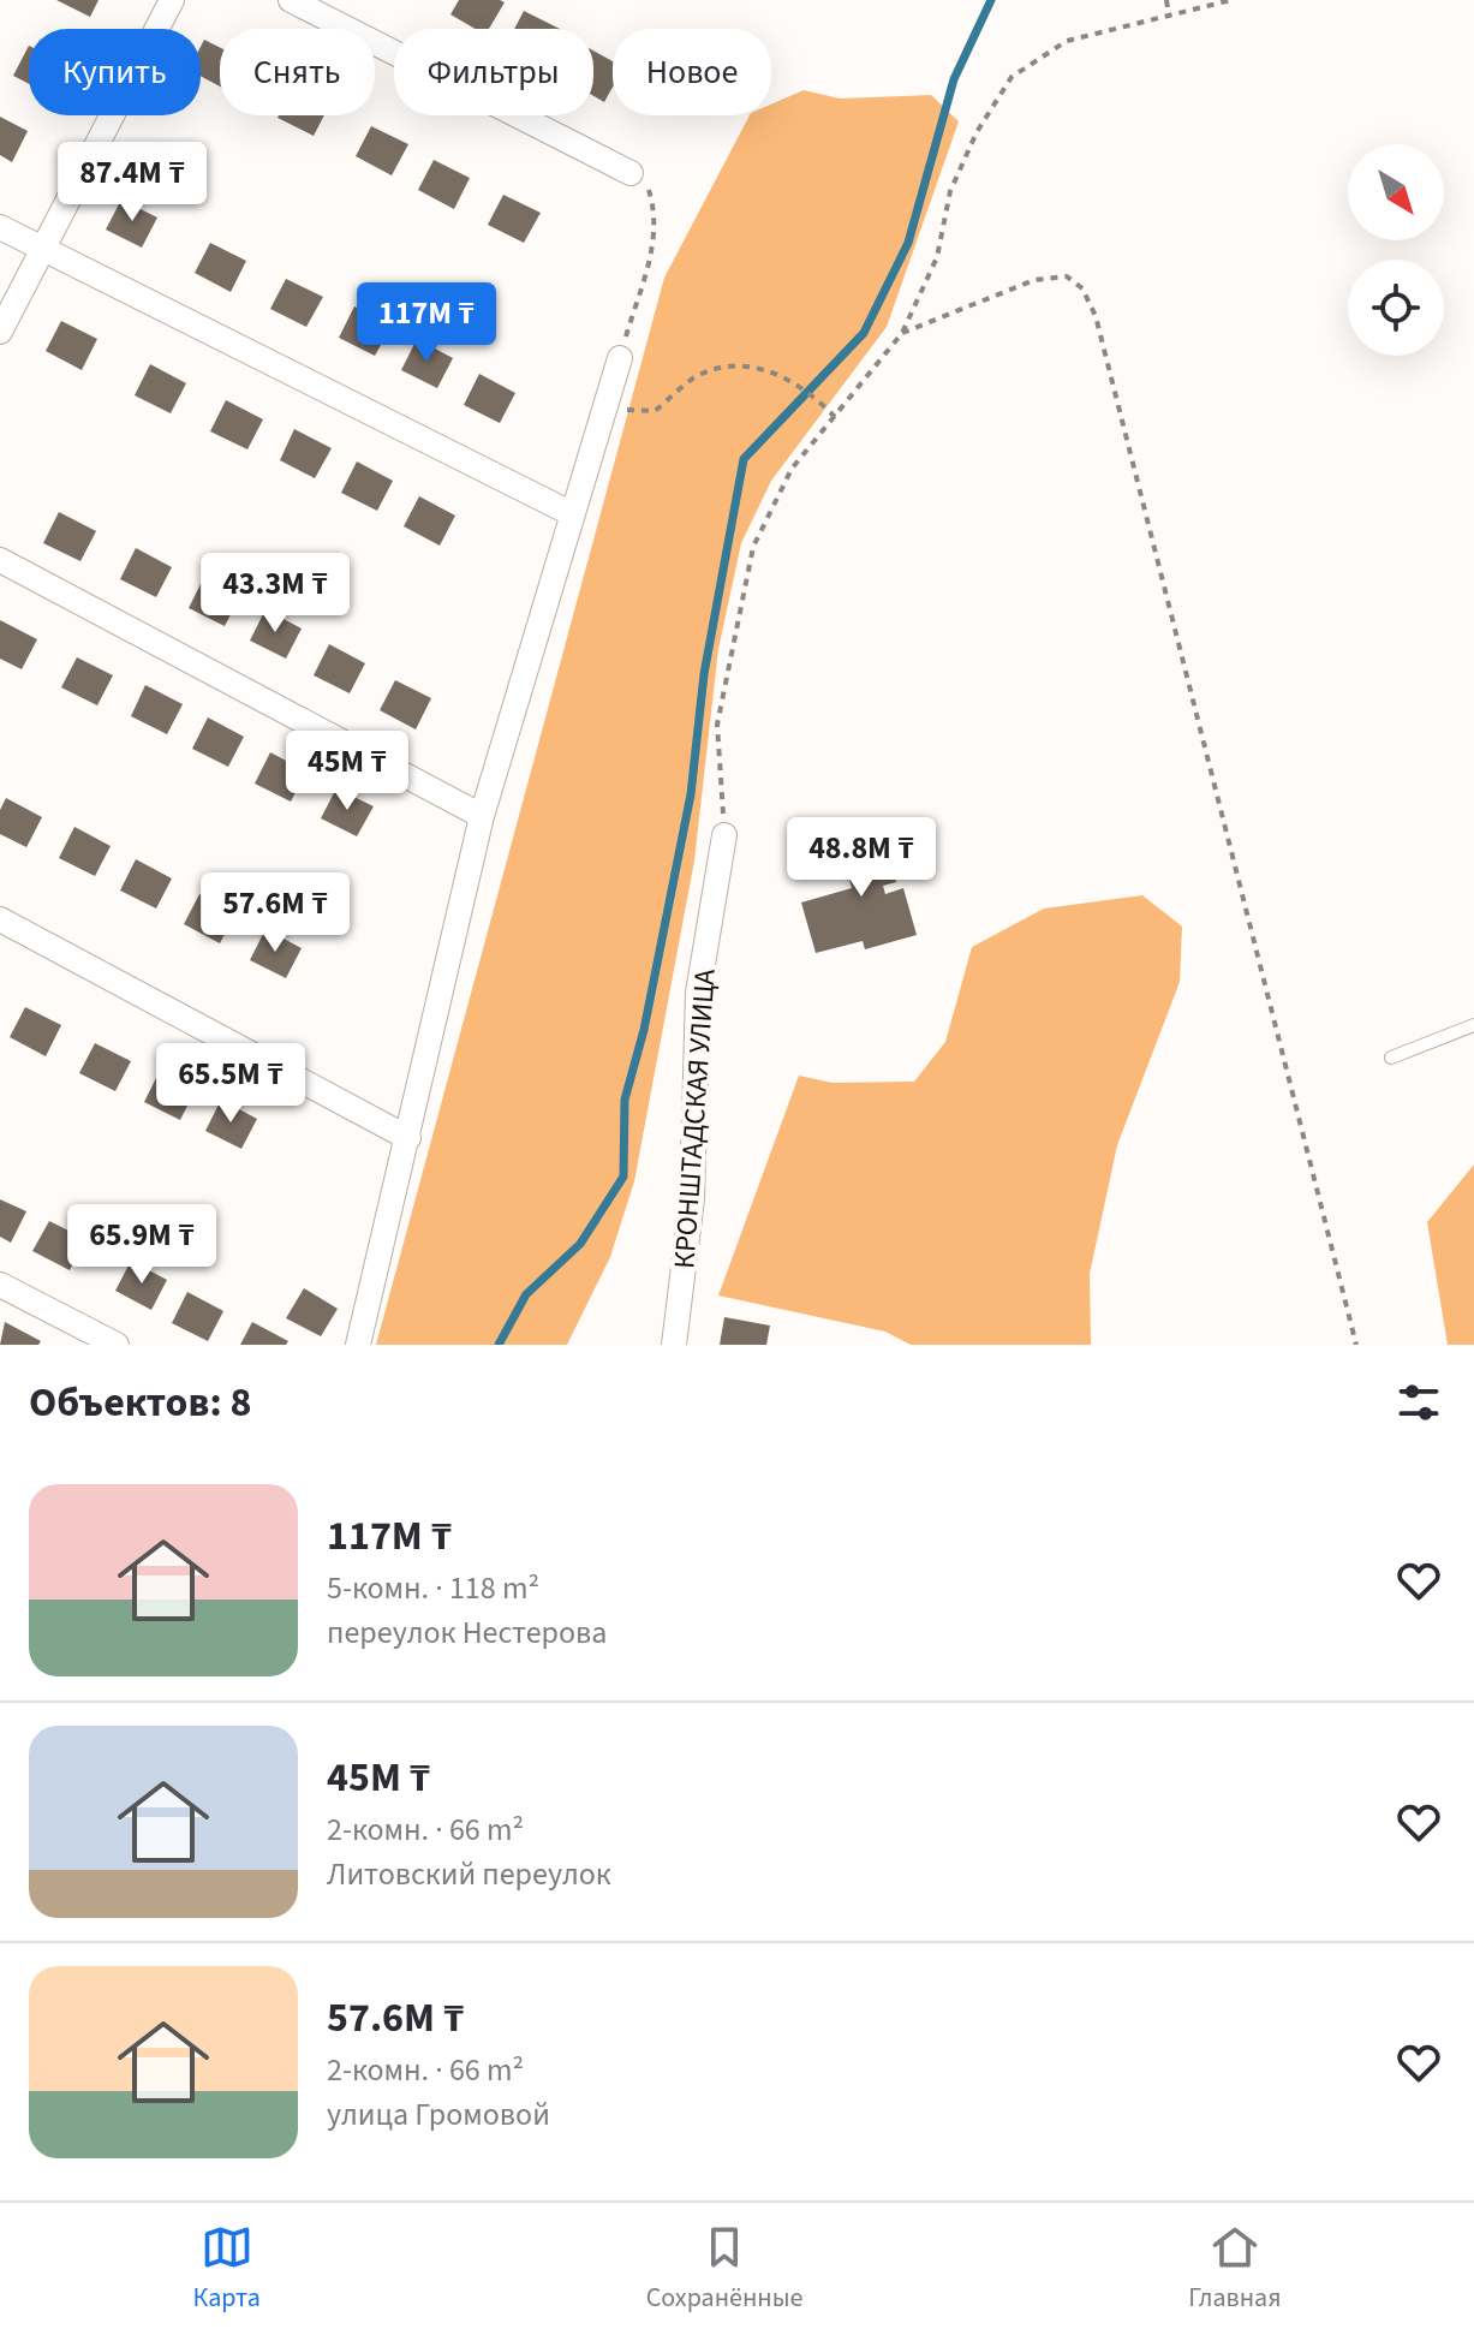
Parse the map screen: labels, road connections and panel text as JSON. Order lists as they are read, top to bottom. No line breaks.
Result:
{"streets":{"street":["КРОНШТАДСКАЯ УЛИЦА"]},"north":"bottom right","page":{"chip":["Купить","Снять","Фильтры","Новое"],"price":["87.4M ₸","117M ₸","43.3M ₸","45M ₸","48.8M ₸","57.6M ₸","65.5M ₸","65.9M ₸"],"heading":"Объектов: 8","list":[{"name":"117M ₸","note":"5-комн. · 118 m² · переулок Нестерова"},{"name":"45M ₸","note":"2-комн. · 66 m² · Литовский переулок"},{"name":"57.6M ₸","note":"2-комн. · 66 m² · улица Громовой"}],"tabs":["Карта","Сохранённые","Главная"]}}
